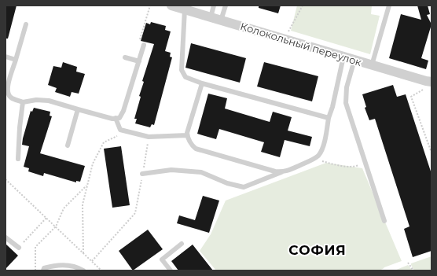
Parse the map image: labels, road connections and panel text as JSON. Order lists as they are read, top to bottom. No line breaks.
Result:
{"streets":{"street":["Колокольный переулок"]},"districts":["СОФИЯ"]}
